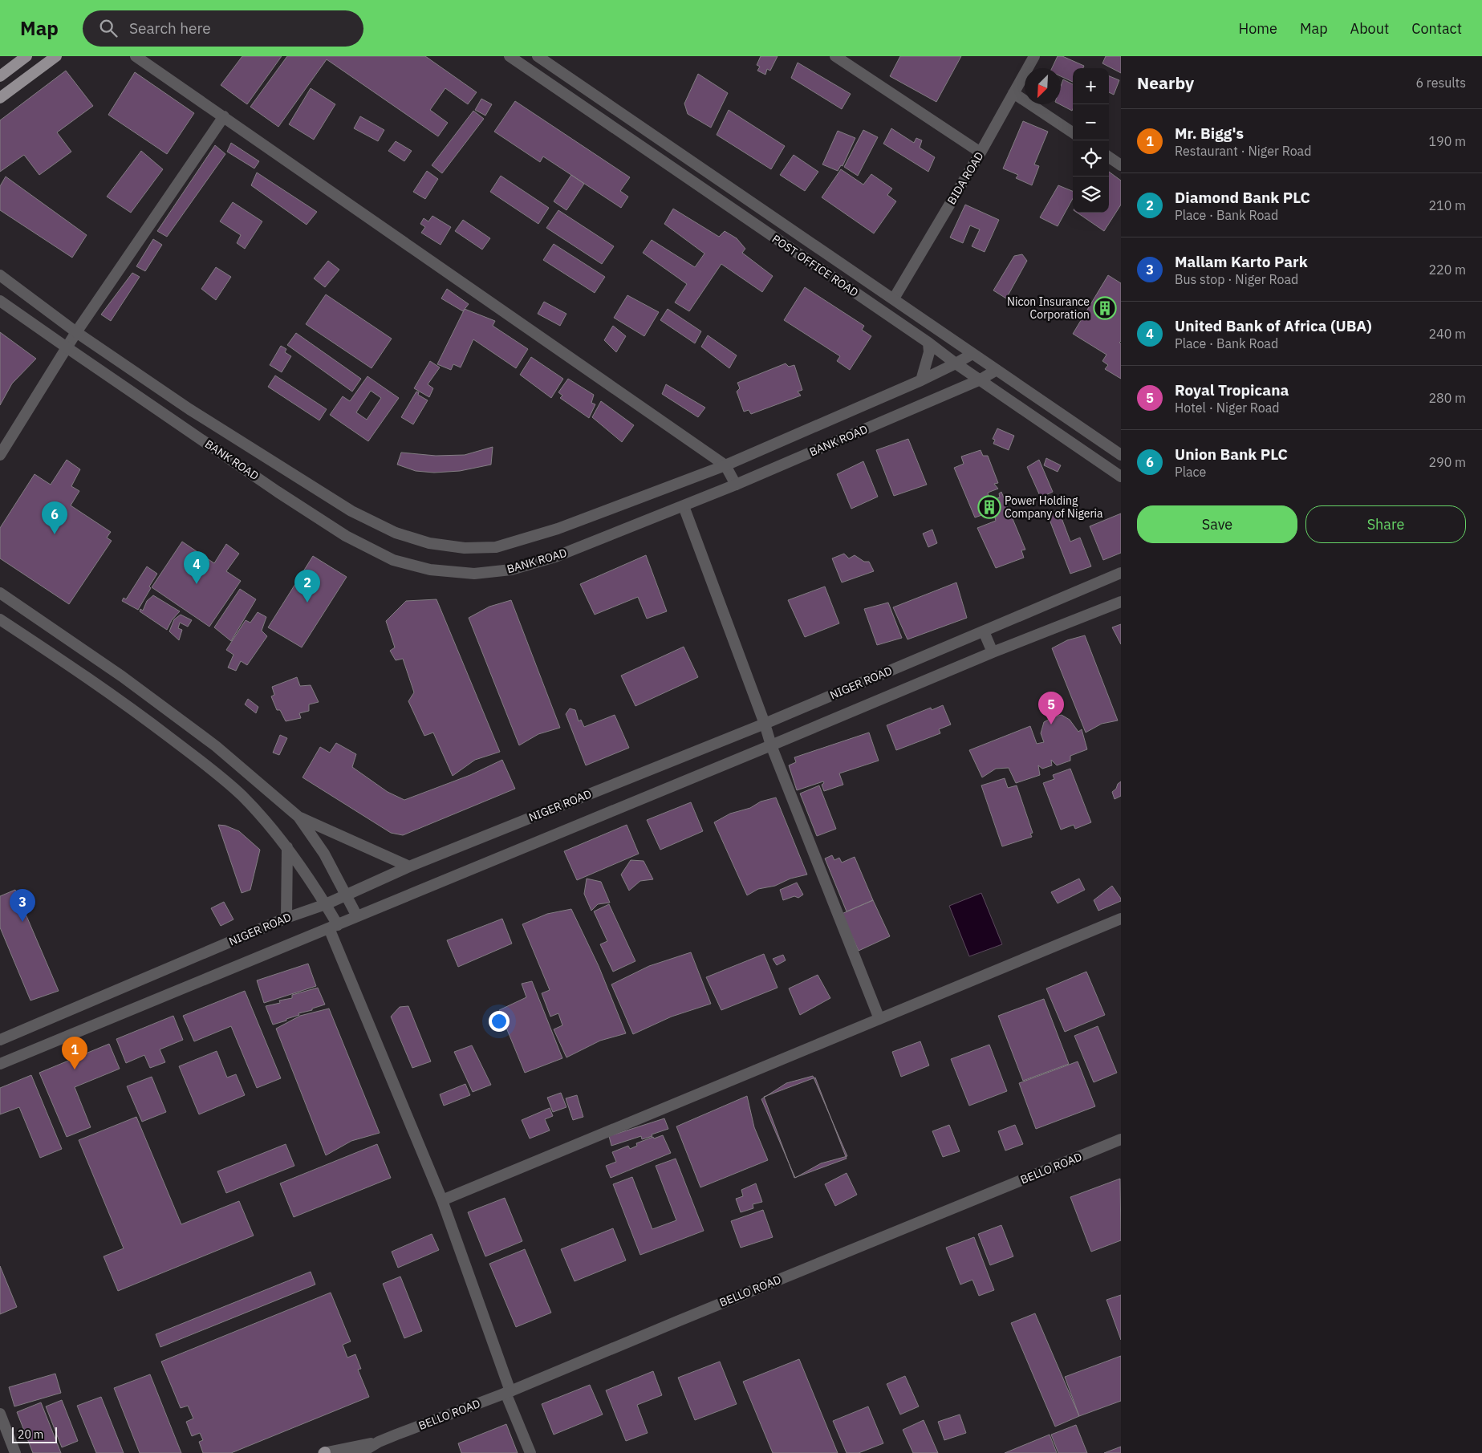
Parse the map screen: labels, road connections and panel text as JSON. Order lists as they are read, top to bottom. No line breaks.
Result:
{"streets":{"street":["BIDA ROAD","POST OFFICE ROAD","BANK ROAD","NIGER ROAD","BELLO ROAD"]},"crossings":[["BIDA ROAD","POST OFFICE ROAD"],["POST OFFICE ROAD","BANK ROAD"]],"places":{"building":["Nicon Insurance Corporation","Power Holding Company of Nigeria"]},"scale_bar":"20 m","north":"bottom left","page":{"header":"Map","search":"Search here","nav":["Home","Map","About","Contact"],"heading":["Nearby","6 results"],"map_buttons":["+","−"],"list":[{"mark":"1","name":"Mr. Bigg's","note":"Restaurant · Niger Road","value":"190 m"},{"mark":"2","name":"Diamond Bank PLC","note":"Place · Bank Road","value":"210 m"},{"mark":"3","name":"Mallam Karto Park","note":"Bus stop · Niger Road","value":"220 m"},{"mark":"4","name":"United Bank of Africa (UBA)","note":"Place · Bank Road","value":"240 m"},{"mark":"5","name":"Royal Tropicana","note":"Hotel · Niger Road","value":"280 m"},{"mark":"6","name":"Union Bank PLC","note":"Place","value":"290 m"}],"buttons":["Save","Share"],"pins":["6","4","2","5","3","1"],"scale":"20 m"}}
